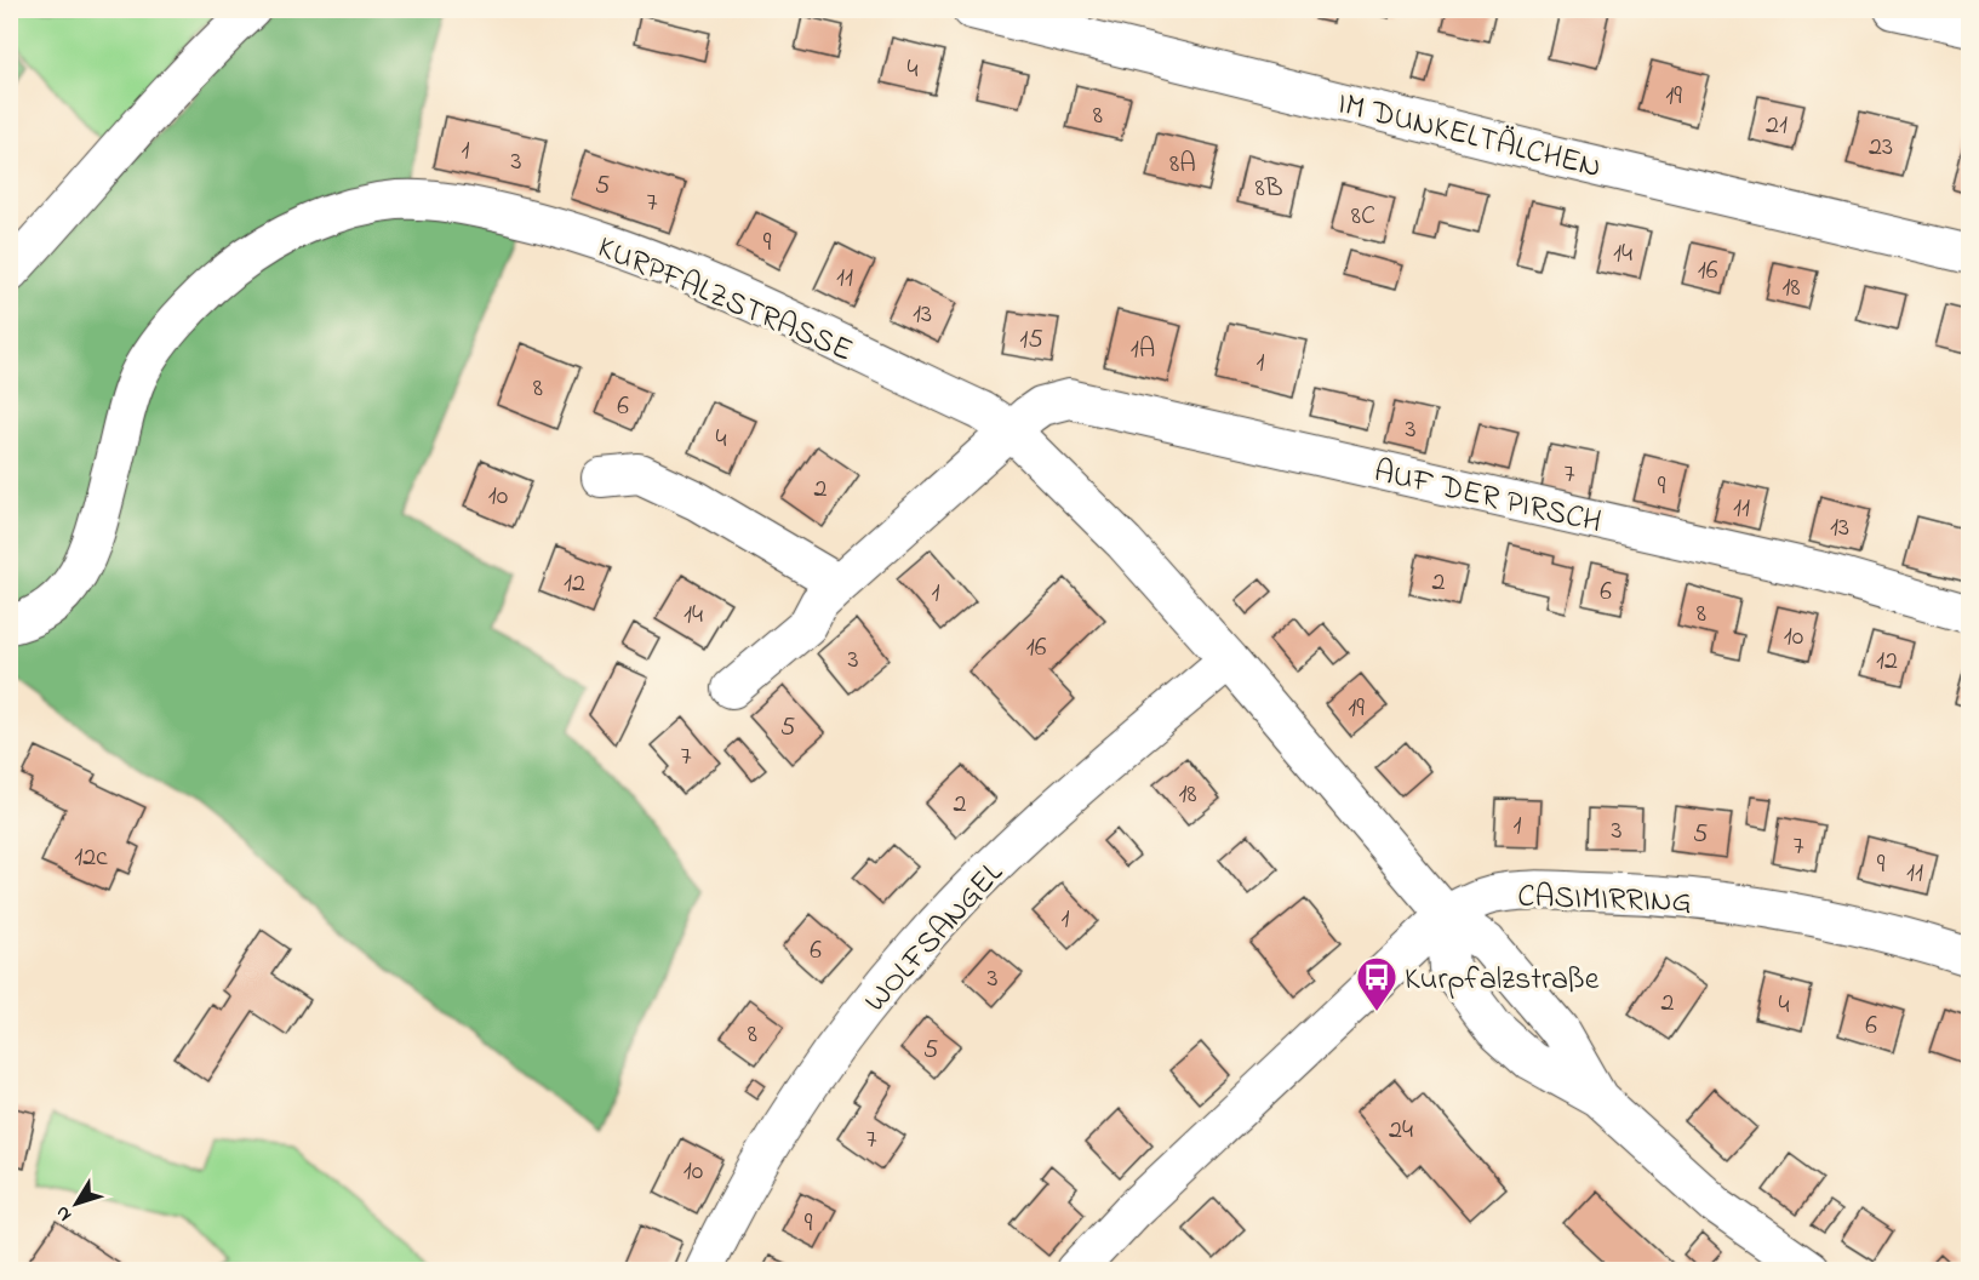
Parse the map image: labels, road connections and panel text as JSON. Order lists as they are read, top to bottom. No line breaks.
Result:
{"streets":{"street":["IM DUNKELTÄLCHEN","KURPFALZSTRASSE","AUF DER PIRSCH","CASIMIRRING","WOLFSANGEL"]},"crossings":[["KURPFALZSTRASSE","AUF DER PIRSCH"],["KURPFALZSTRASSE","CASIMIRRING"],["KURPFALZSTRASSE","WOLFSANGEL"]],"places":{"bus stop":["Kurpfalzstraße"]},"house_numbers":["4","19","8","21","23","1","3","8A","5","8B","7","8C","9","14","16","11","18","13","15","1A","1","8","6","3","4","7","9","2","10","11","13","2","12","6","1","8","14","10","16","3","12","19","5","7","18","2","1","3","5","7","12c","9","11","1","6","3","2","4","6","8","5","24","7","10","9"],"north":"bottom left"}
